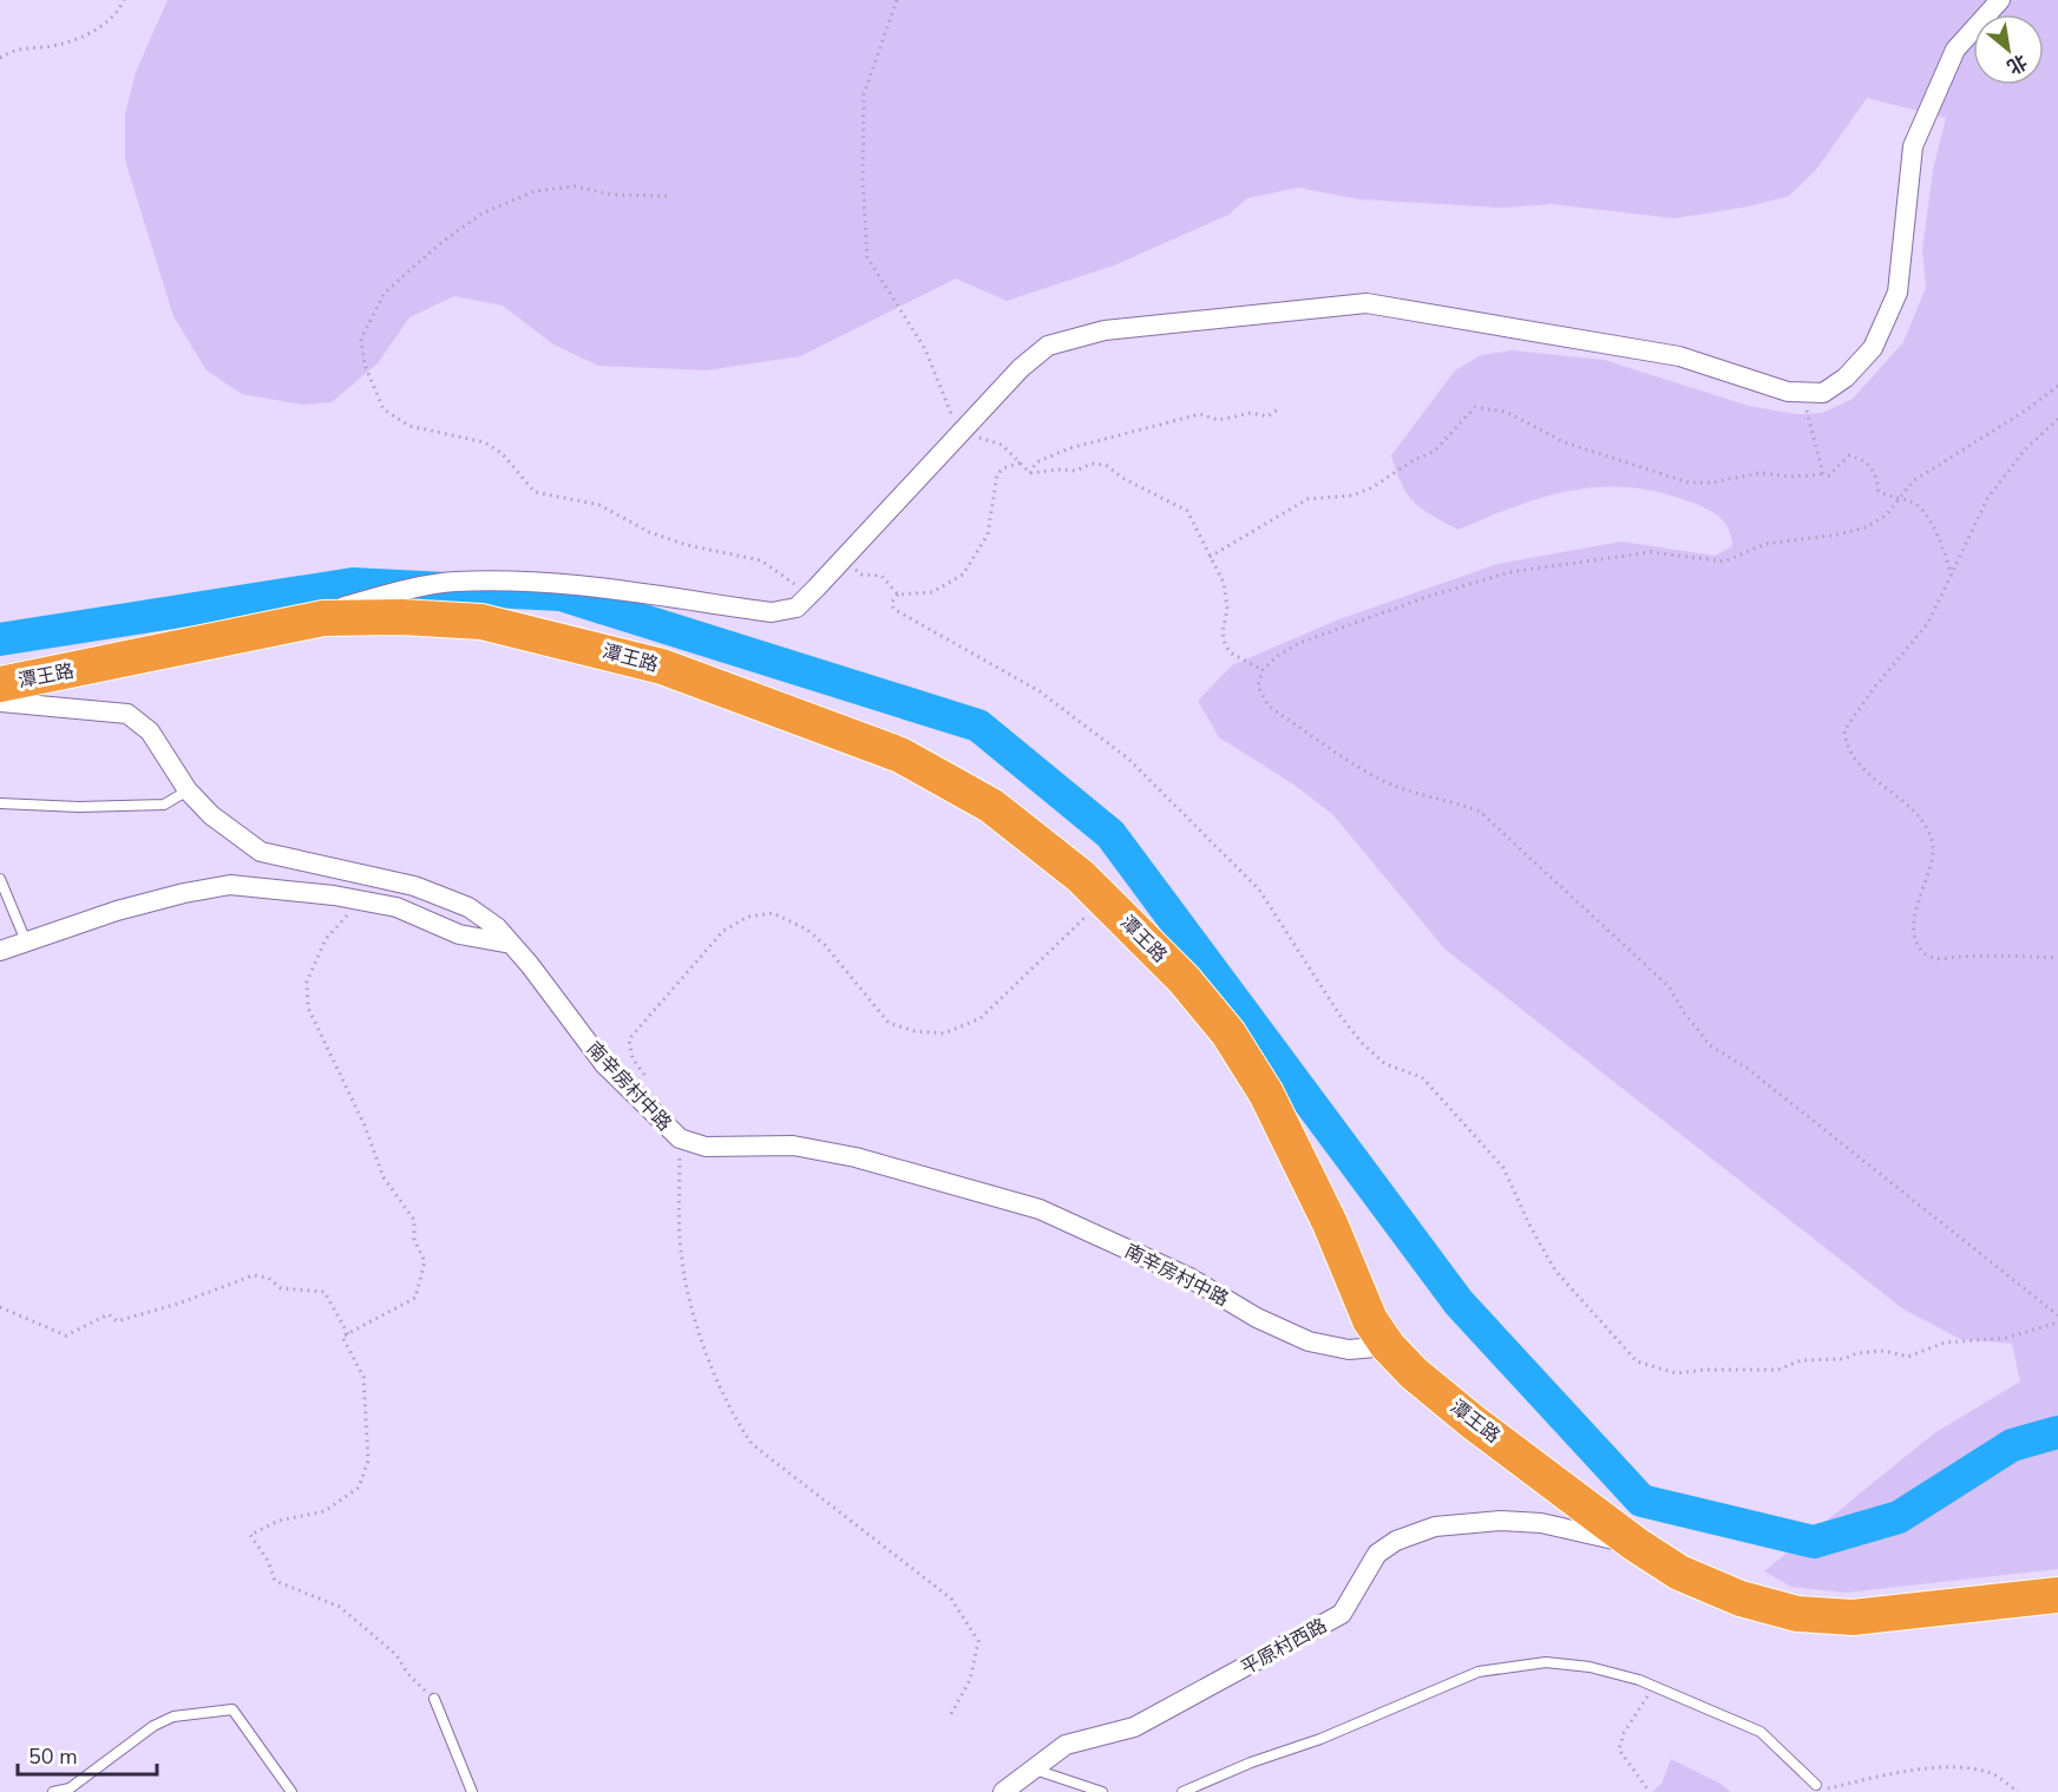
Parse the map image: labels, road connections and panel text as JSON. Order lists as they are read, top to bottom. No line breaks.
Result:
{"streets":{"highway":["潭王路"],"street":["南辛房村中路","平原村西路"]},"crossings":[["潭王路","南辛房村中路"],["潭王路","平原村西路"]],"scale_bar":"50 m","north":"bottom right"}
